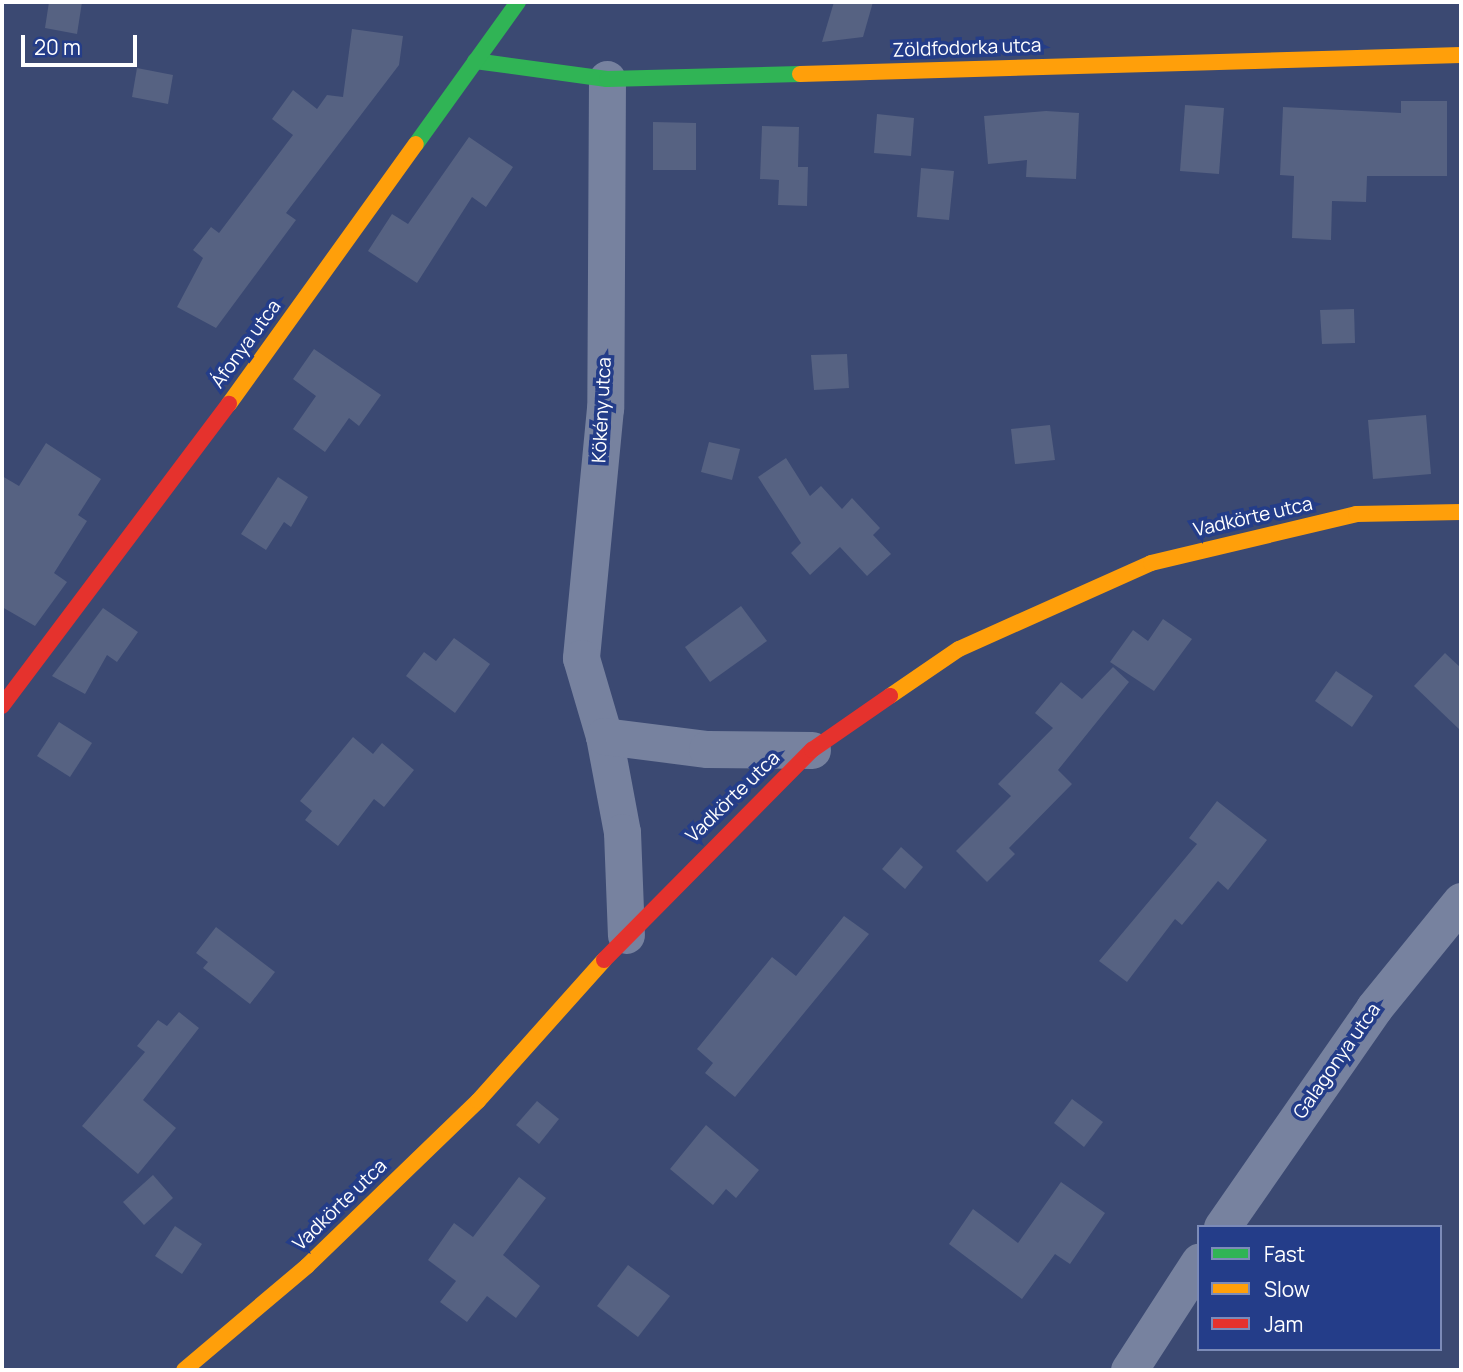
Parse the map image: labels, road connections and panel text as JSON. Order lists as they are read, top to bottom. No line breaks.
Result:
{"streets":{"street":["Zöldfodorka utca","Áfonya utca","Kökény utca","Vadkörte utca","Galagonya utca"]},"crossings":[["Zöldfodorka utca","Áfonya utca"],["Zöldfodorka utca","Kökény utca"],["Kökény utca","Vadkörte utca"]],"legend":["Fast","Slow","Jam"],"scale_bar":"20 m"}
